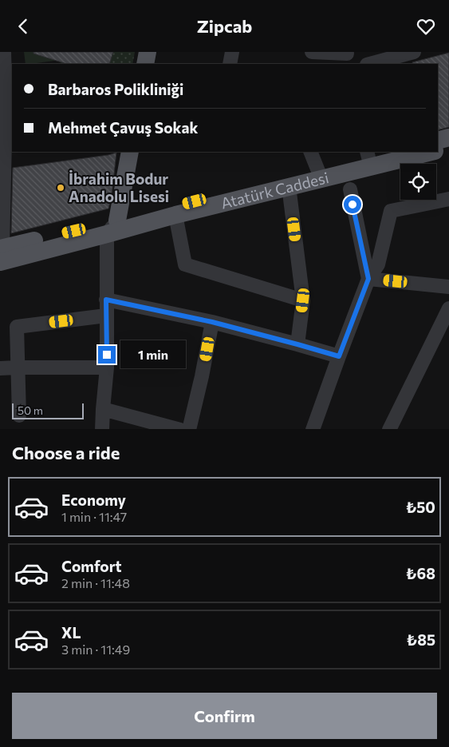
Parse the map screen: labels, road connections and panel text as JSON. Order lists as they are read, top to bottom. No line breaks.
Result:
{"streets":{"main road":["Atatürk Caddesi"]},"places":["İbrahim Bodur Anadolu Lisesi"],"scale_bar":"50 m","page":{"header":"Zipcab","banner":["Barbaros Polikliniği","Mehmet Çavuş Sokak"],"bubble":"1 min","scale":"50 m","heading":"Choose a ride","list":[{"name":"Economy","note":"1 min · 11:47","value":"₺50"},{"name":"Comfort","note":"2 min · 11:48","value":"₺68"},{"name":"XL","note":"3 min · 11:49","value":"₺85"}],"buttons":"Confirm"}}
